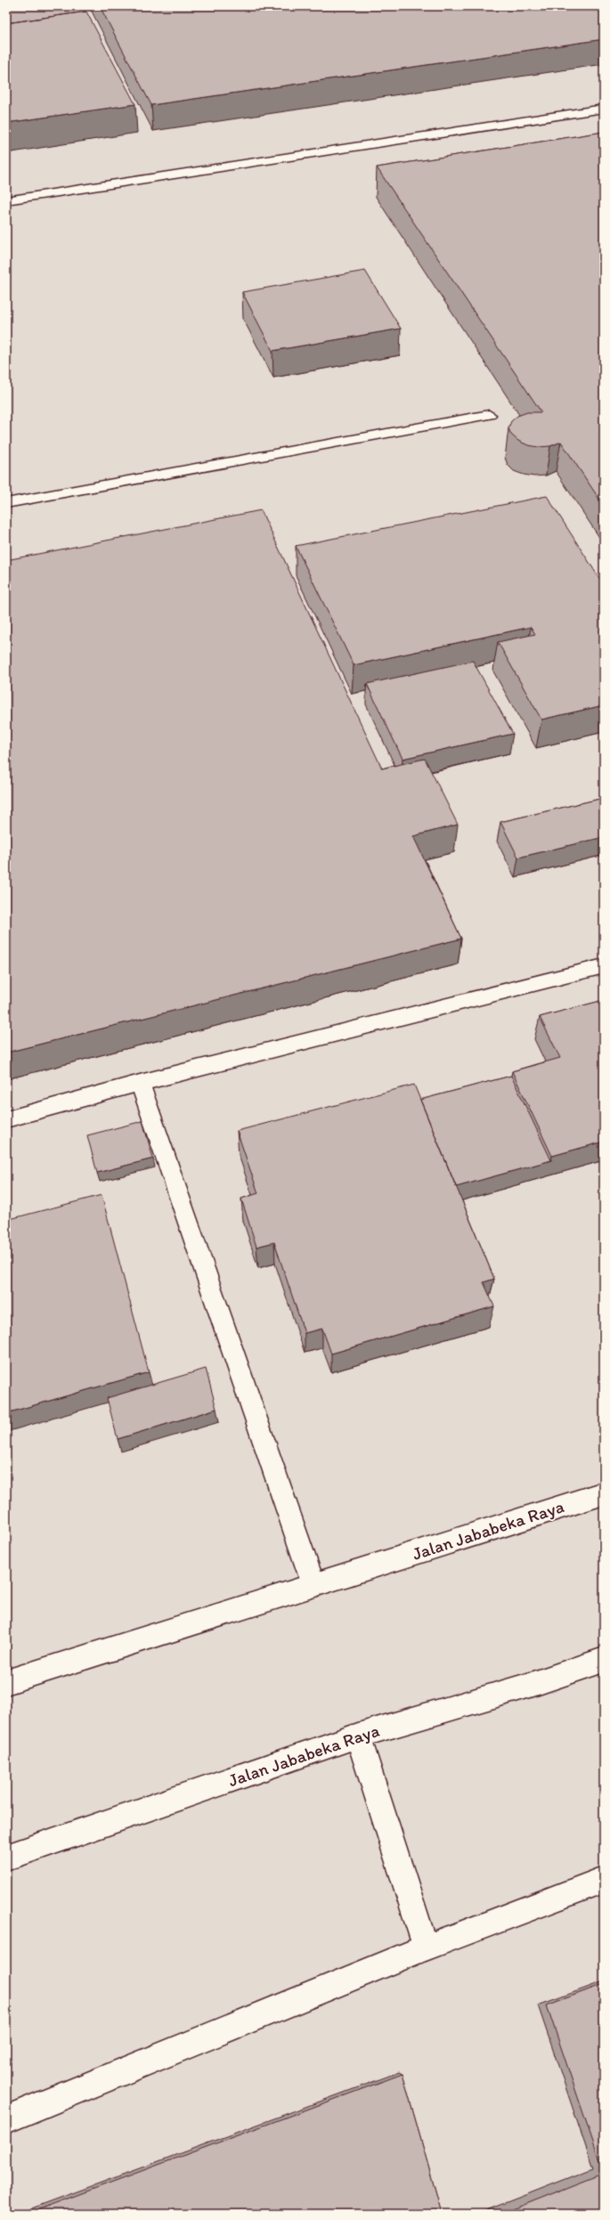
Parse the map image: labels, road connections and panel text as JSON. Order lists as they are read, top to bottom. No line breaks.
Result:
{"streets":{"street":["Jalan Jababeka Raya"]}}
